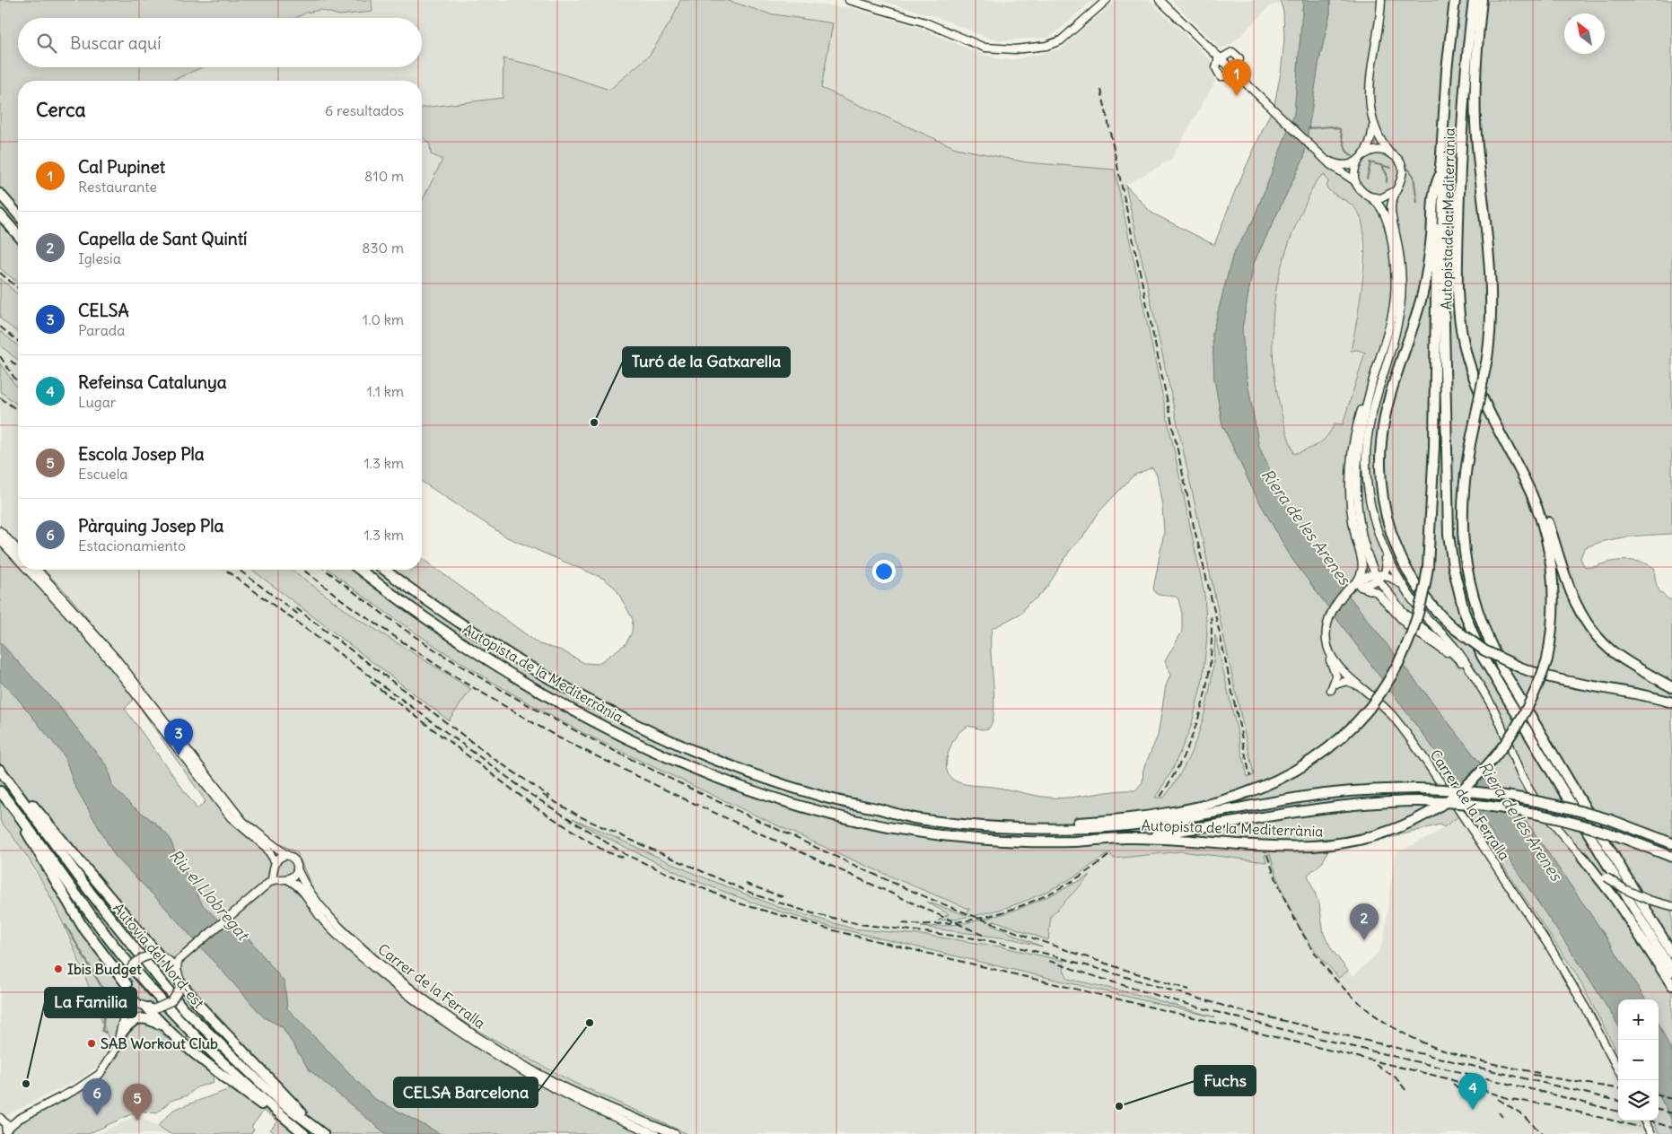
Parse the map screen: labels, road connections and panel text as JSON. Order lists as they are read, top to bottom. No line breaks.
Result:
{"streets":{"highway":["Autopista de la Mediterrània","Autovia del Nord-est"],"street":["Carrer de la Ferralla"]},"water":["Riera de les Arenes","Riu el Llobregat"],"places":["Turó de la Gatxarella","Ibis Budget","CELSA Barcelona","SAB Workout Club","La Familia","Fuchs"],"north":"top left","page":{"search":"Buscar aquí","pins":["1","3","2","4","6","5"],"heading":["Cerca","6 resultados"],"list":[{"mark":"1","name":"Cal Pupinet","note":"Restaurante","value":"810 m"},{"mark":"2","name":"Capella de Sant Quintí","note":"Iglesia","value":"830 m"},{"mark":"3","name":"CELSA","note":"Parada","value":"1.0 km"},{"mark":"4","name":"Refeinsa Catalunya","note":"Lugar","value":"1.1 km"},{"mark":"5","name":"Escola Josep Pla","note":"Escuela","value":"1.3 km"},{"mark":"6","name":"Pàrquing Josep Pla","note":"Estacionamiento","value":"1.3 km"}],"map_buttons":["+","−"]}}
